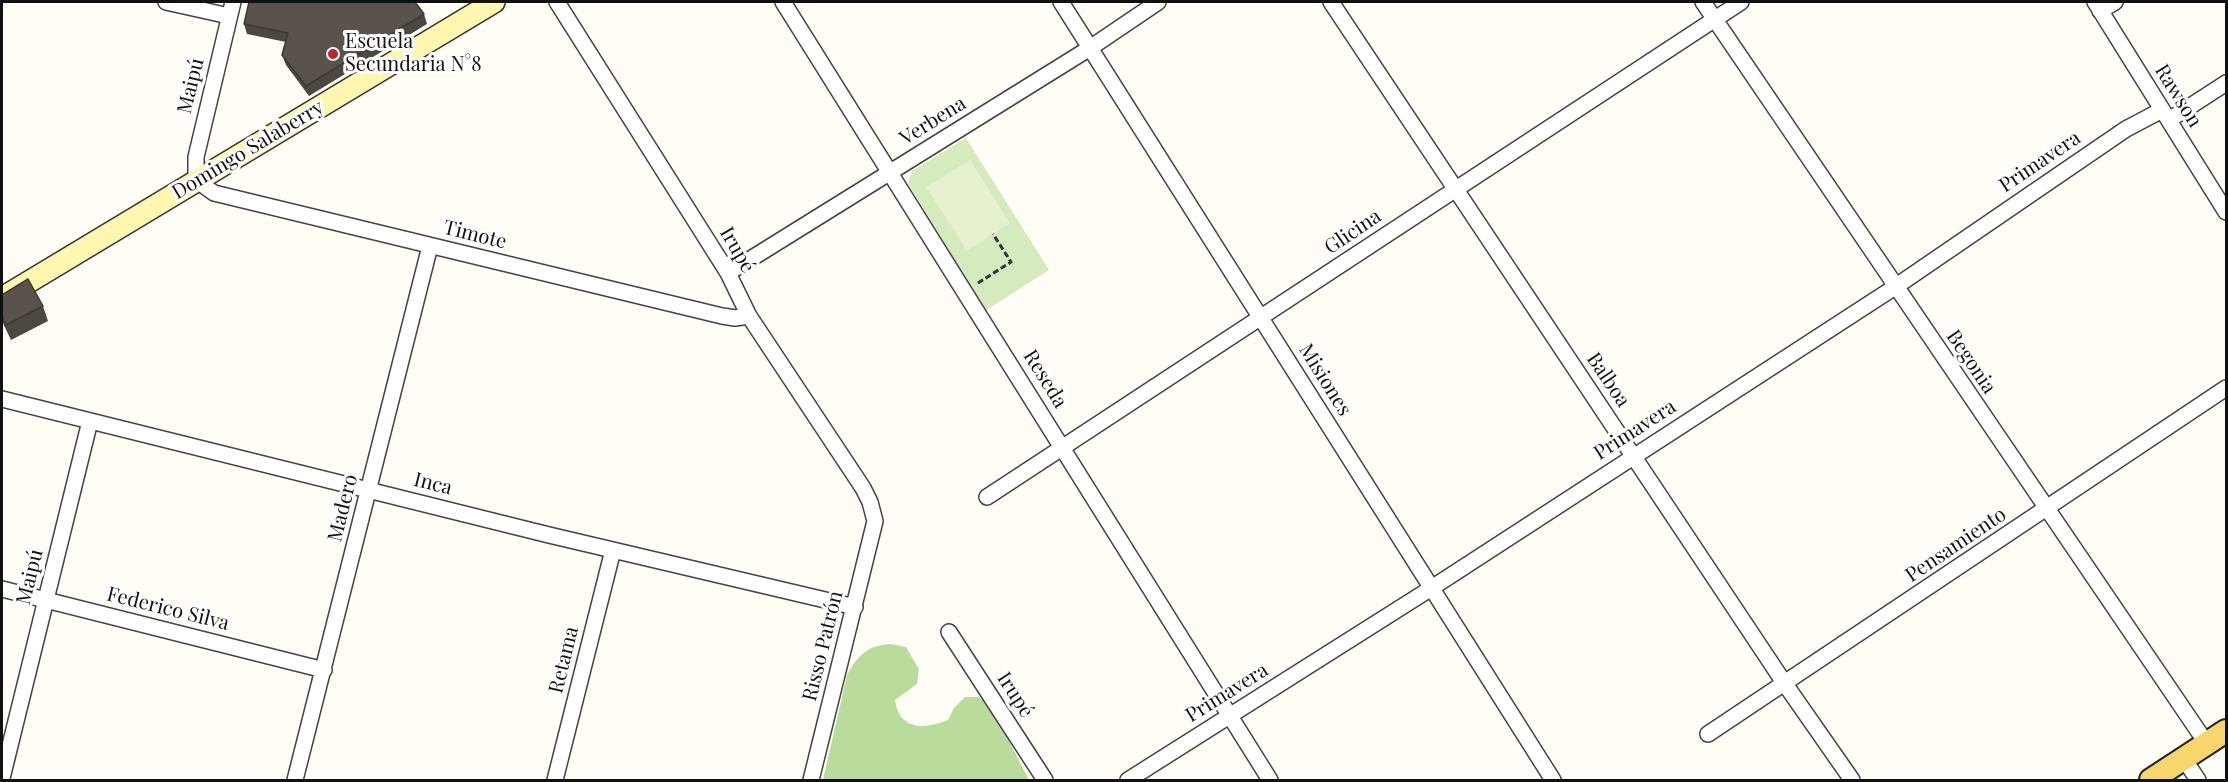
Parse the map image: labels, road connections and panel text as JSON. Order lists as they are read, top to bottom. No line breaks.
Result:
{"streets":{"street":["Maipú","Rawson","Verbena","Domingo Salaberry","Primavera","Glicina","Timote","Irupé","Begonia","Reseda","Misiones","Balboa","Inca","Madero","Pensamiento","Federico Silva","Risso Patrón","Retama"]},"crossings":[["Maipú","Domingo Salaberry"],["Maipú","Timote"],["Maipú","Inca"],["Maipú","Federico Silva"],["Rawson","Primavera"],["Verbena","Irupé"],["Verbena","Reseda"],["Verbena","Misiones"],["Domingo Salaberry","Timote"],["Primavera","Begonia"],["Primavera","Reseda"],["Primavera","Misiones"],["Primavera","Balboa"],["Glicina","Begonia"],["Glicina","Reseda"],["Glicina","Misiones"],["Glicina","Balboa"],["Timote","Irupé"],["Timote","Madero"],["Irupé","Risso Patrón"],["Begonia","Pensamiento"],["Balboa","Pensamiento"],["Inca","Madero"],["Inca","Risso Patrón"],["Inca","Retama"],["Madero","Federico Silva"]],"places":["Escuela Secundaria N°8"]}
